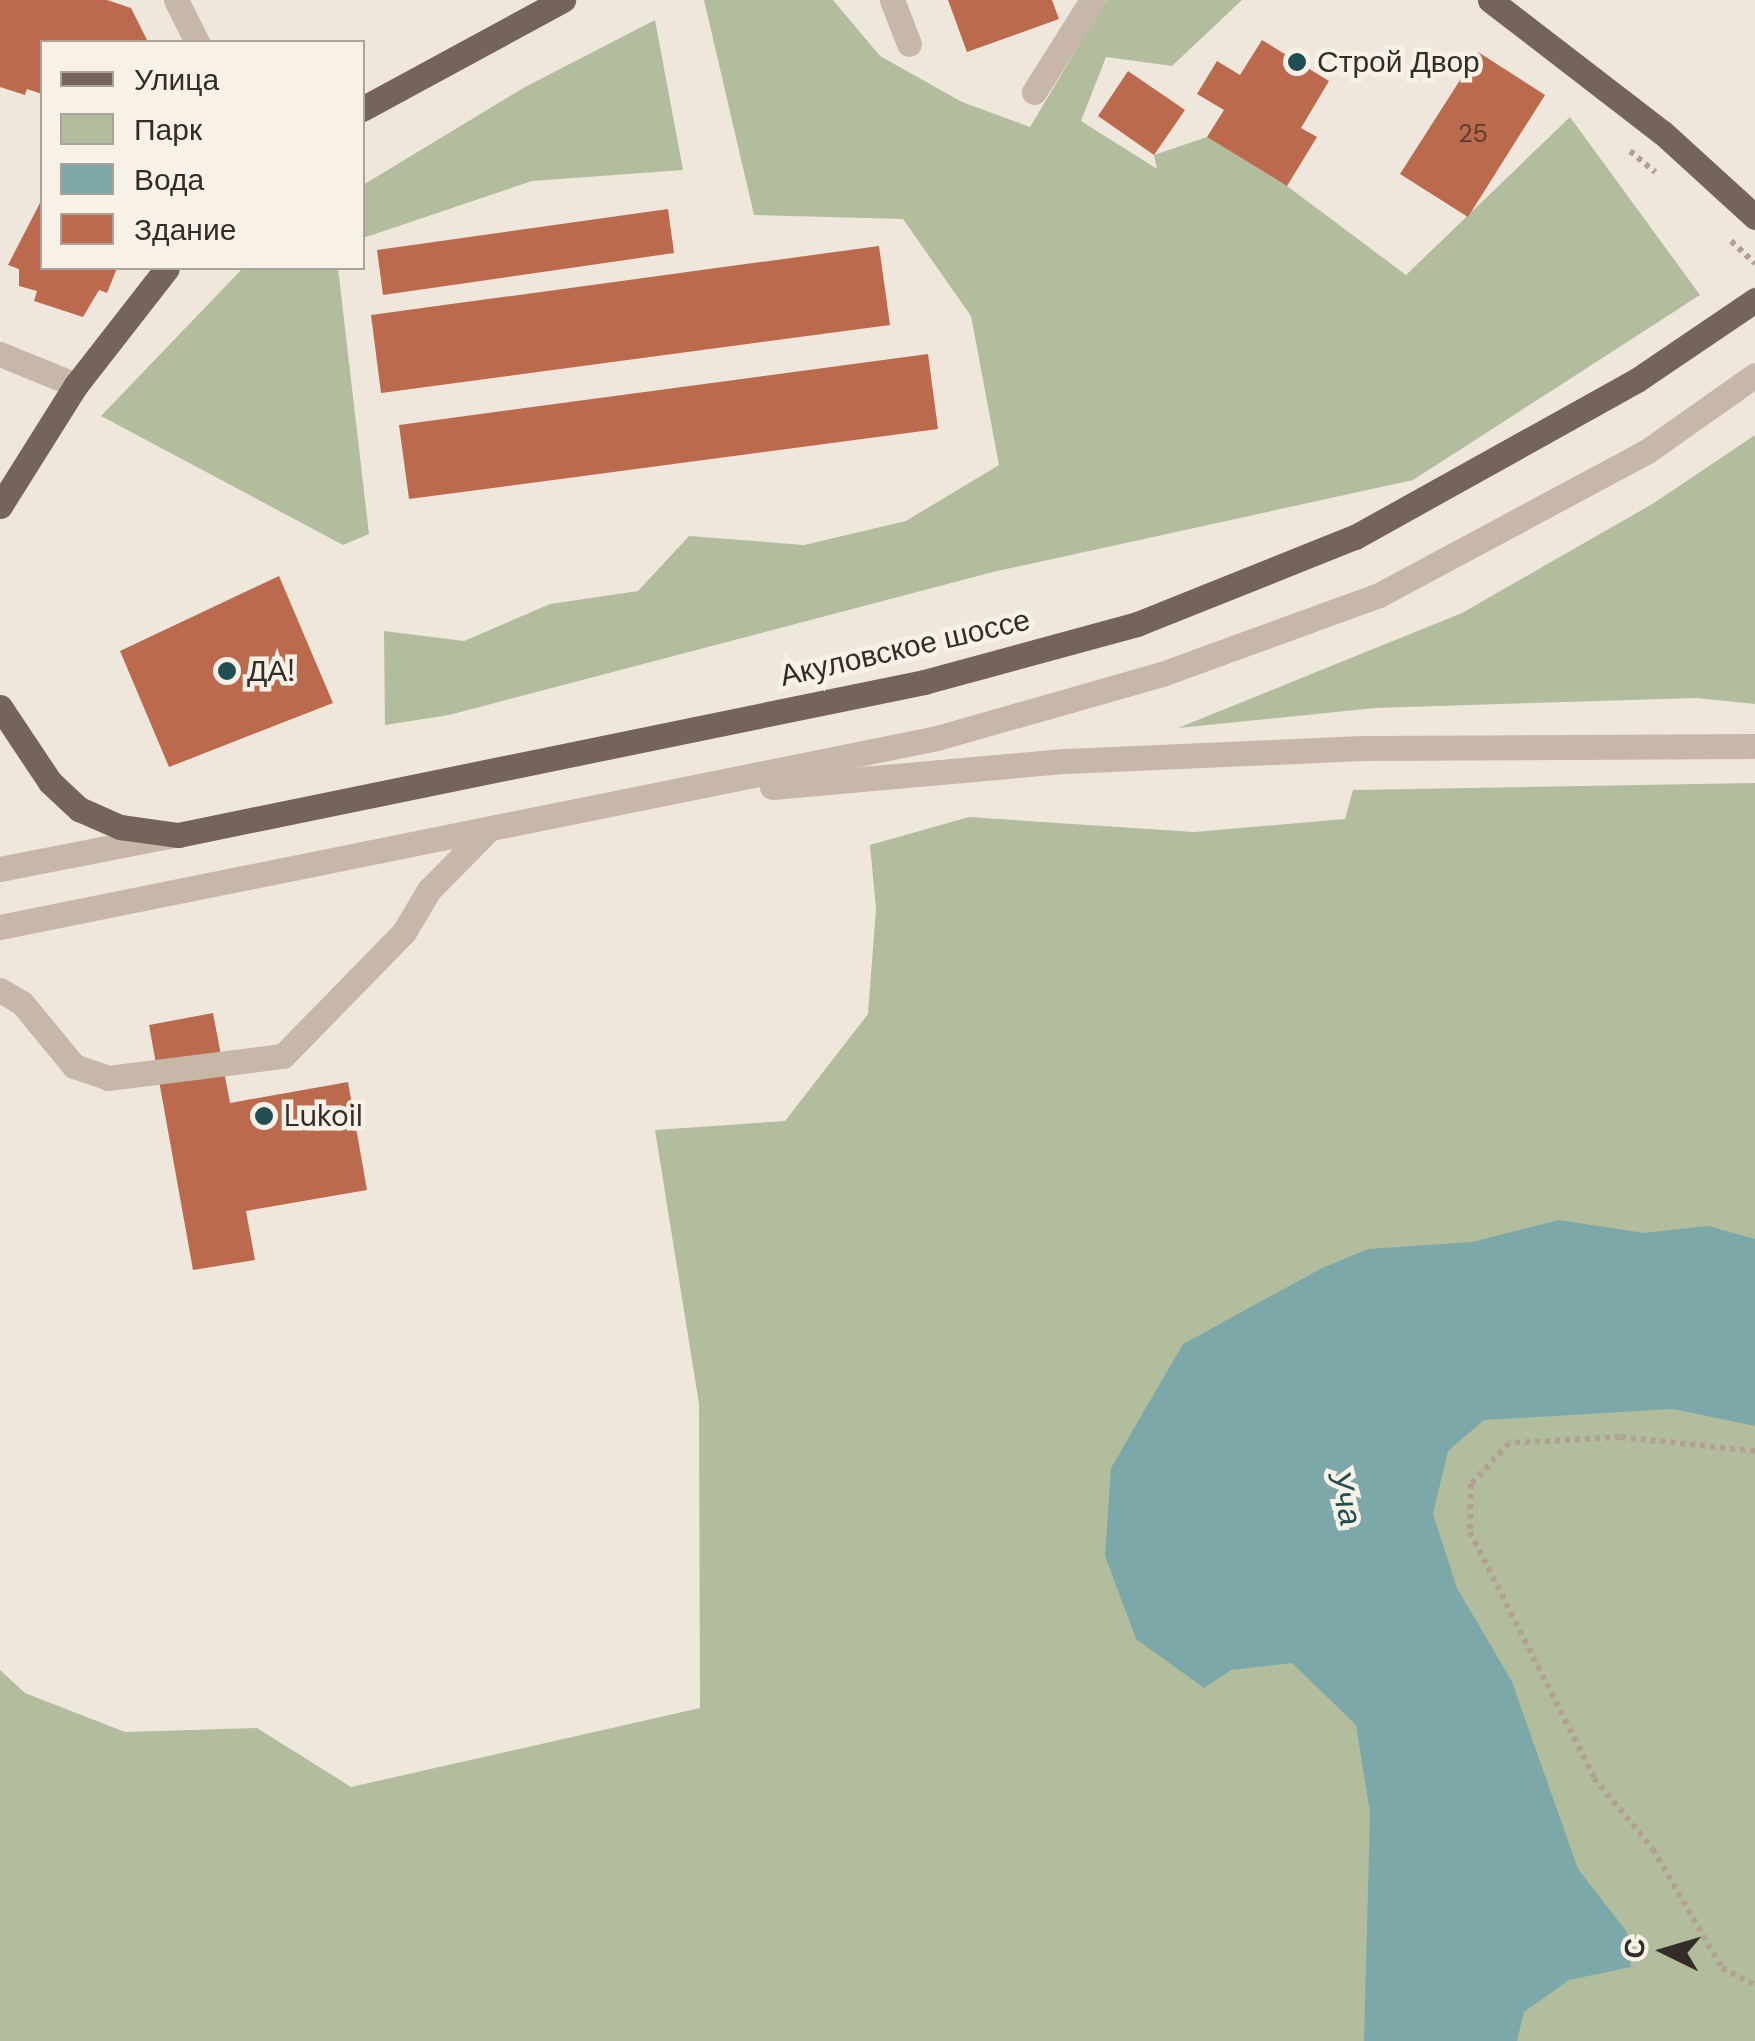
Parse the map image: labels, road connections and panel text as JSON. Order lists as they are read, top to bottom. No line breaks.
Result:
{"streets":{"main road":["Акуловское шоссе"]},"water":["Уча"],"places":["Строй Двор","ДА!","Lukoil"],"house_numbers":["25"],"legend":["Улица","Парк","Вода","Здание"],"north":"left"}
